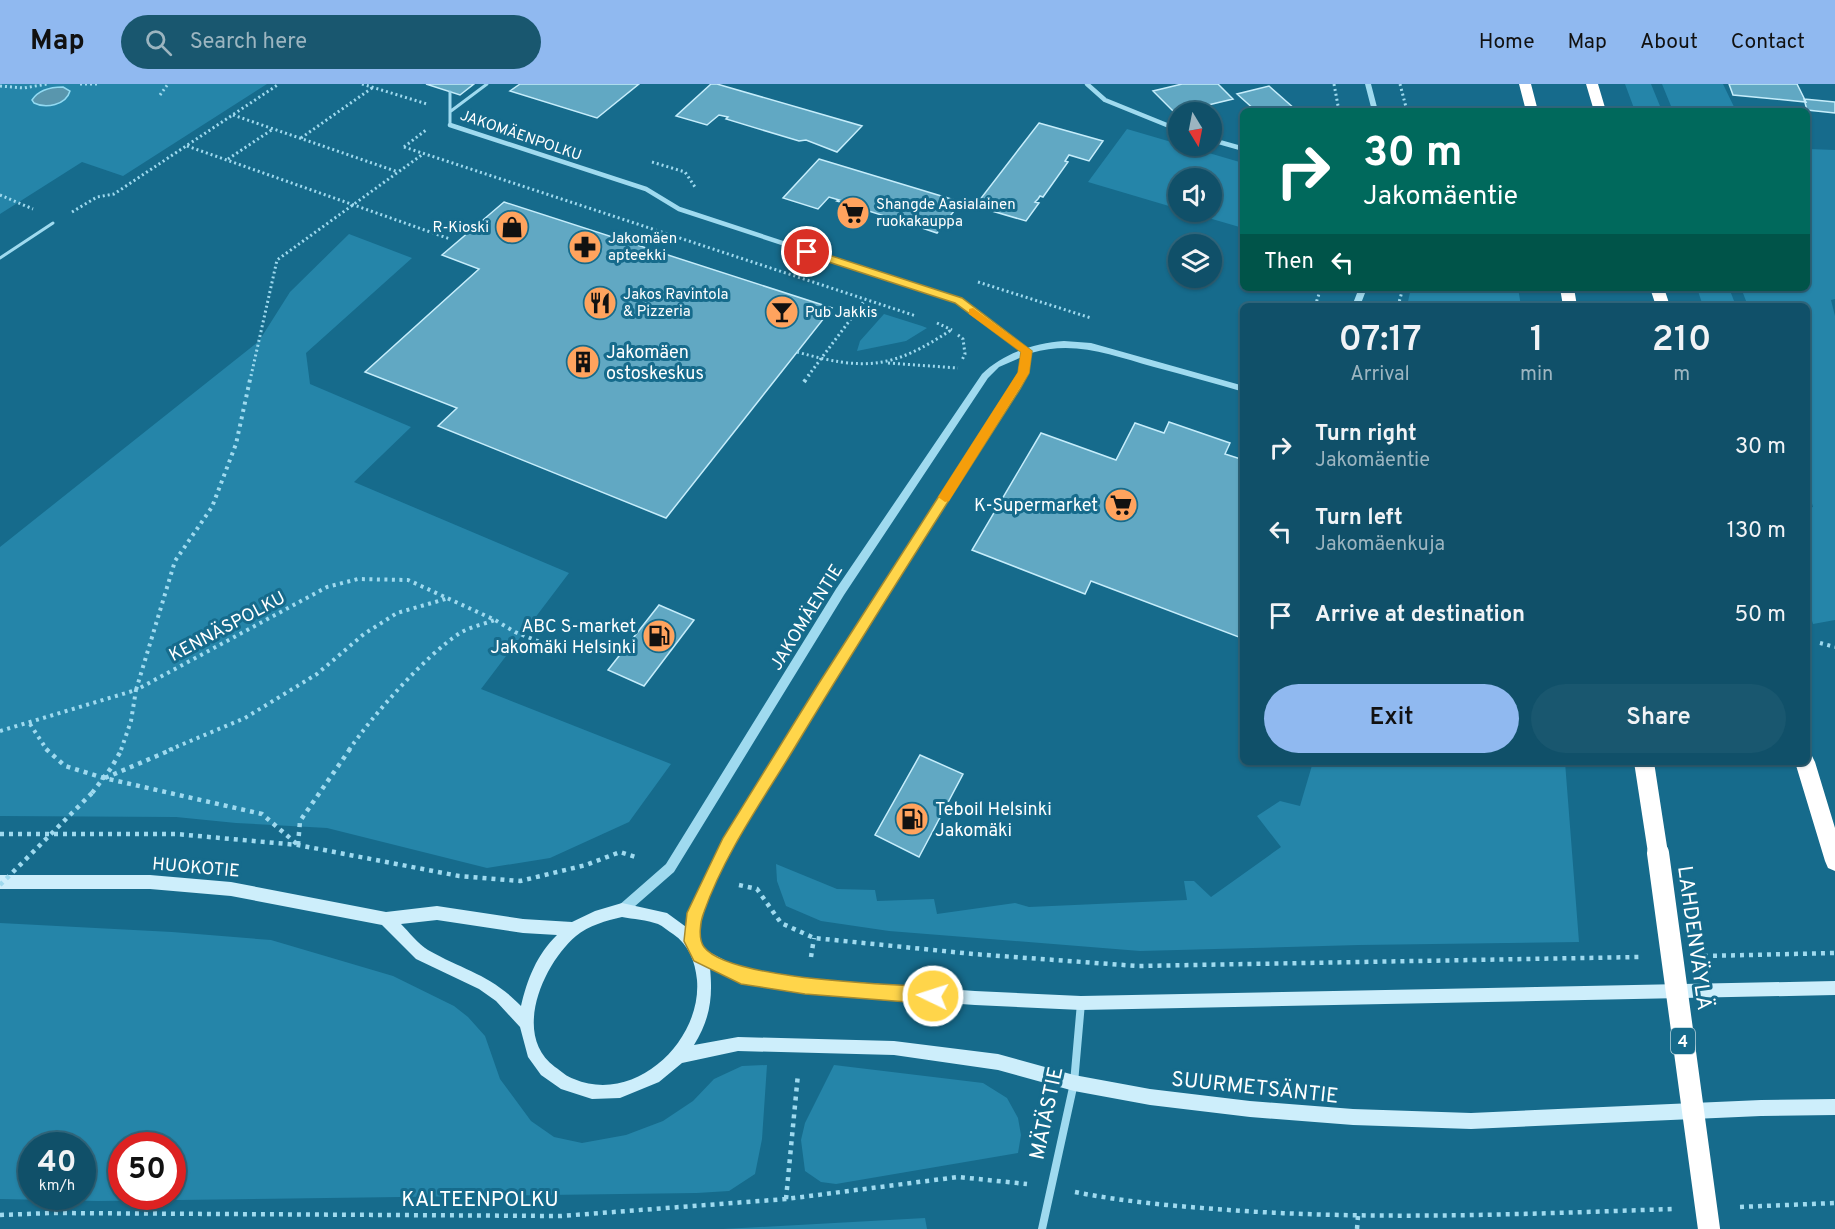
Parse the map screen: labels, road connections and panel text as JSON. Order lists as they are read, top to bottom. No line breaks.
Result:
{"streets":{"highway":["LAHDENVÄYLÄ","4"],"main road":["HUOKOTIE","SUURMETSÄNTIE"],"street":["JAKOMÄENPOLKU","JAKOMÄENTIE","MÄTÄSTIE"],"path":["KENNÄSPOLKU","KALTEENPOLKU"]},"crossings":[["JAKOMÄENPOLKU","JAKOMÄENTIE"],["JAKOMÄENTIE","HUOKOTIE"],["JAKOMÄENTIE","SUURMETSÄNTIE"],["HUOKOTIE","SUURMETSÄNTIE"],["SUURMETSÄNTIE","MÄTÄSTIE"],["MÄTÄSTIE","KALTEENPOLKU"]],"places":{"supermarket":["Shangde Aasialainen ruokakauppa","K-Supermarket"],"shop":["R-Kioski"],"pharmacy":["Jakomäen apteekki"],"restaurant":["Jakos Ravintola & Pizzeria"],"bar":["Pub Jakkis"],"building":["Jakomäen ostoskeskus"],"fuel station":["ABC S-market Jakomäki Helsinki","Teboil Helsinki Jakomäki"]},"north":"bottom","page":{"header":"Map","search":"Search here","nav":["Home","Map","About","Contact"],"turn":["30 m","Jakomäentie"],"then":"Then","eta":["07:17","Arrival","1","min","210","m"],"list":[{"name":"Turn right","note":"Jakomäentie","value":"30 m"},{"name":"Turn left","note":"Jakomäenkuja","value":"130 m"},{"name":"Arrive at destination","value":"50 m"}],"buttons":["Exit","Share"],"speed":"40 km/h","limit":"50"}}
